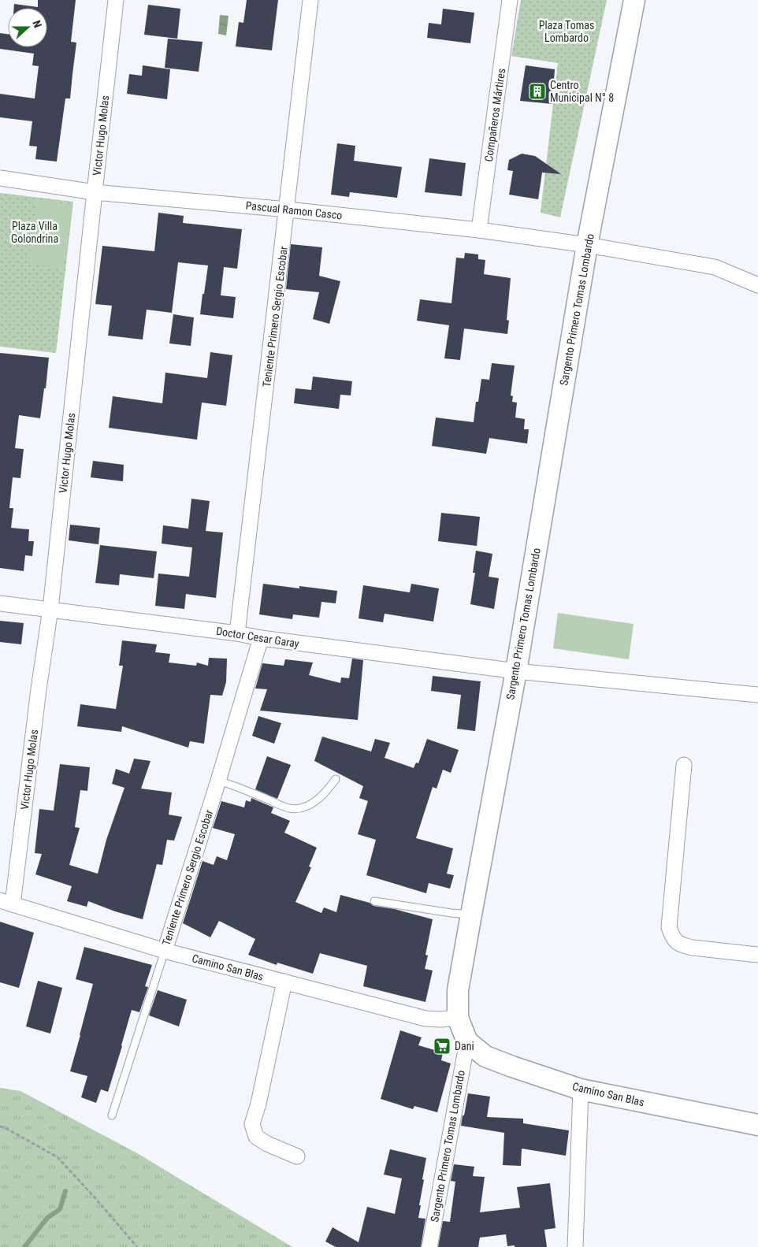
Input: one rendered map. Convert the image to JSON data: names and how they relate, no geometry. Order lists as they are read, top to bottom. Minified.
{"streets":{"street":["Compañeros Mártires","Victor Hugo Molas","Pascual Ramon Casco","Sargento Primero Tomas Lombardo","Teniente Primero Sergio Escobar","Doctor Cesar Garay","Camino San Blas"]},"crossings":[["Compañeros Mártires","Pascual Ramon Casco"],["Victor Hugo Molas","Pascual Ramon Casco"],["Victor Hugo Molas","Doctor Cesar Garay"],["Victor Hugo Molas","Camino San Blas"],["Pascual Ramon Casco","Sargento Primero Tomas Lombardo"],["Pascual Ramon Casco","Teniente Primero Sergio Escobar"],["Sargento Primero Tomas Lombardo","Doctor Cesar Garay"],["Sargento Primero Tomas Lombardo","Camino San Blas"],["Teniente Primero Sergio Escobar","Doctor Cesar Garay"],["Teniente Primero Sergio Escobar","Camino San Blas"]],"parks":["Plaza Tomas Lombardo","Plaza Villa Golondrina"],"places":{"building":["Centro Municipal N° 8"],"supermarket":["Dani"]},"north":"right"}
